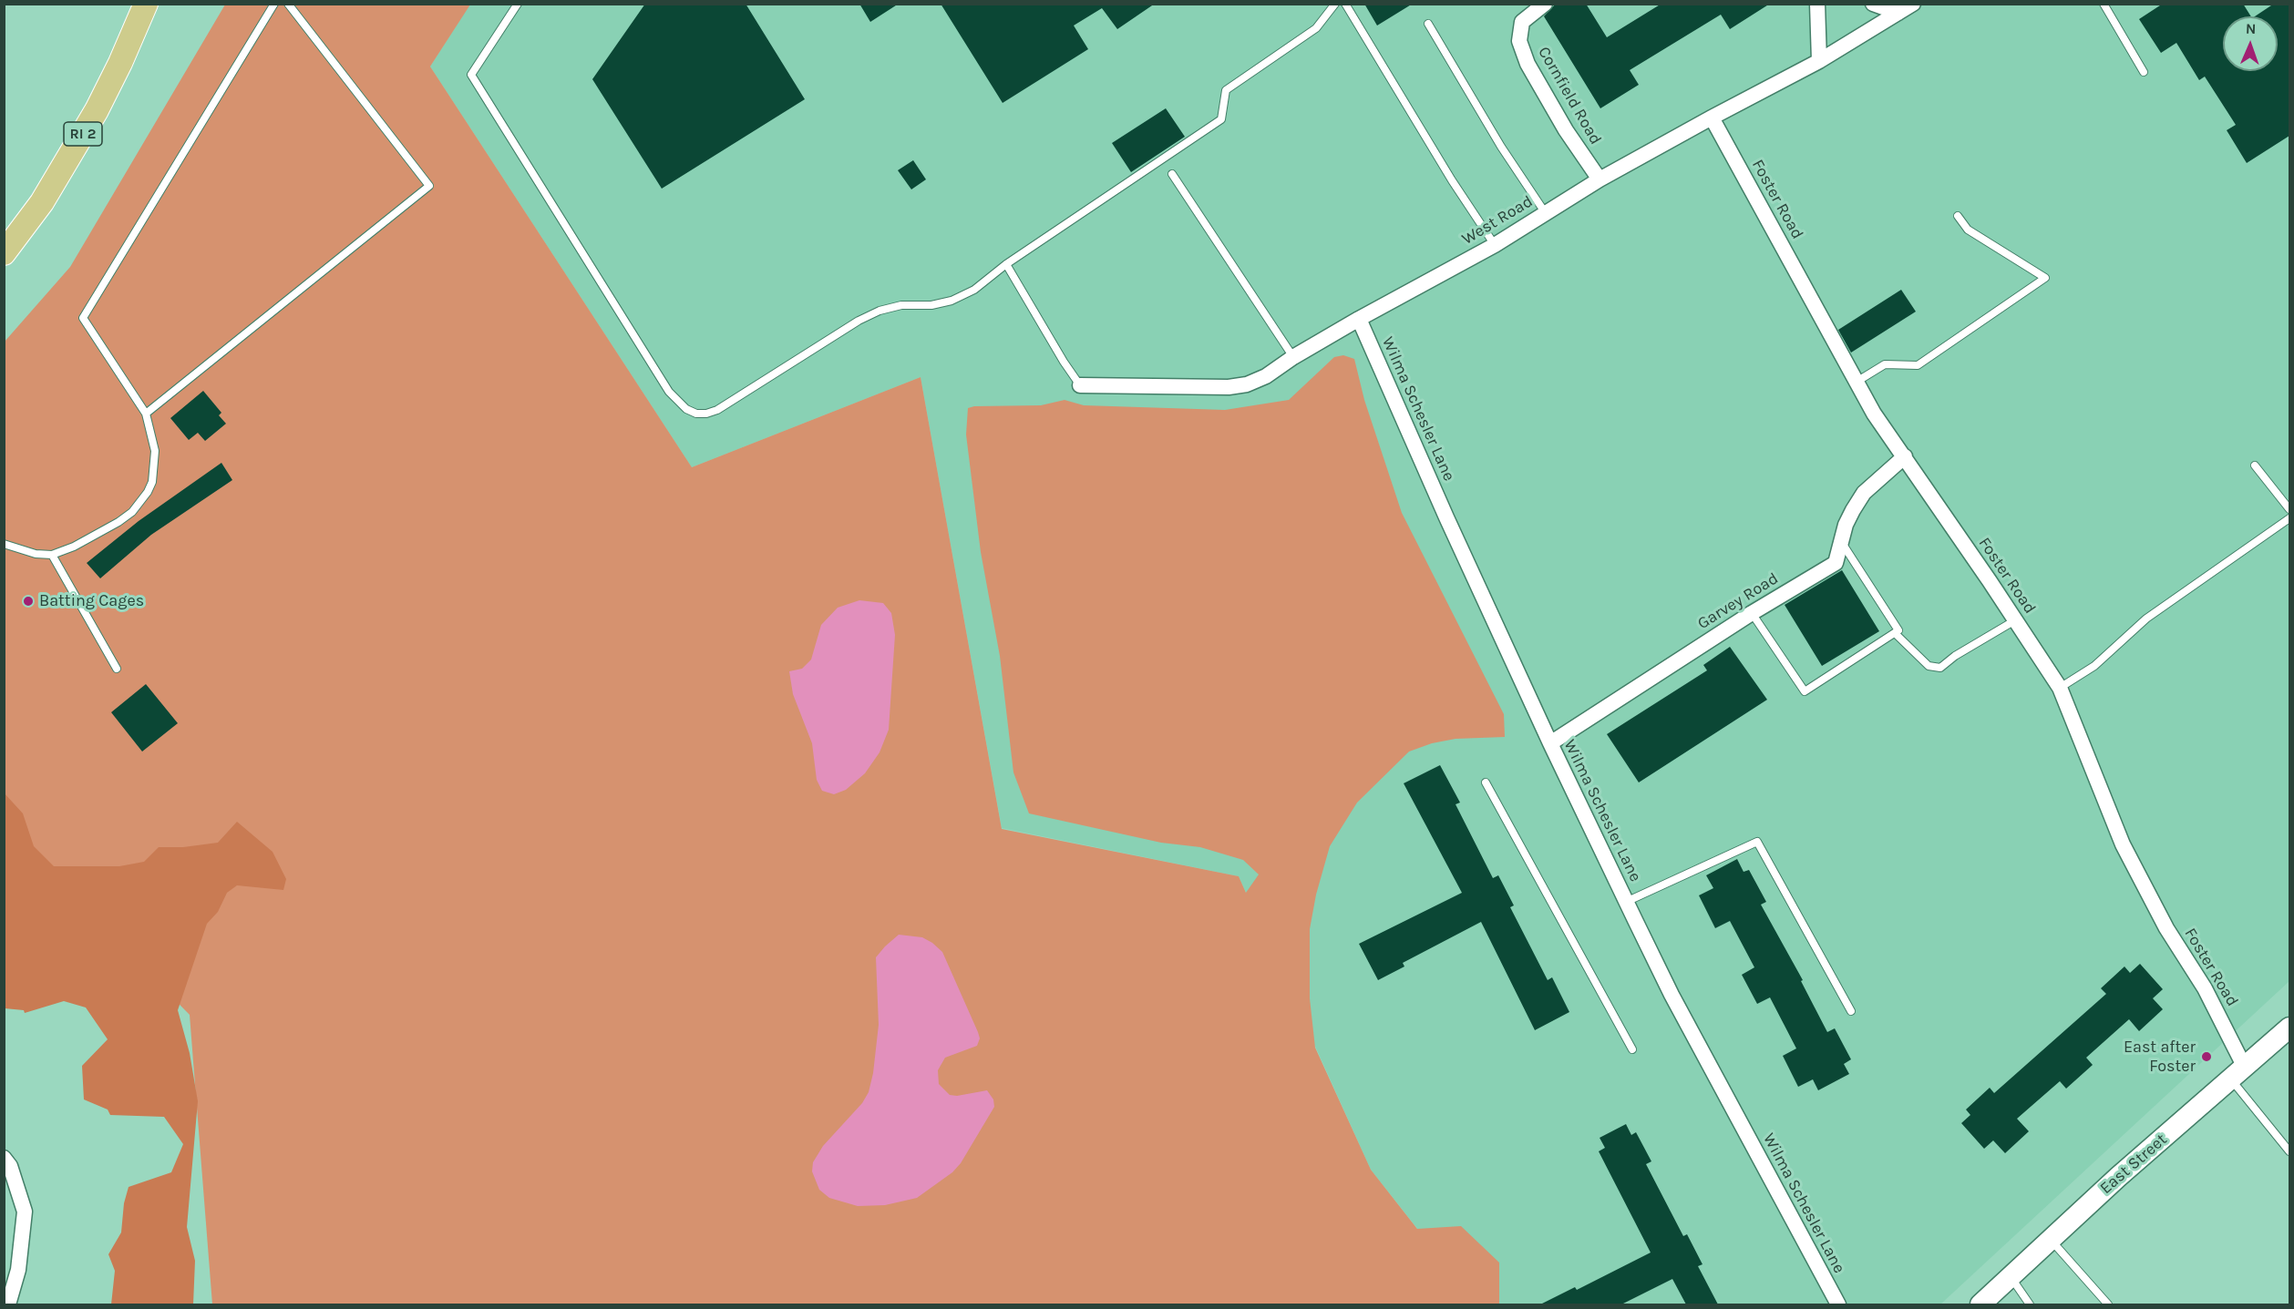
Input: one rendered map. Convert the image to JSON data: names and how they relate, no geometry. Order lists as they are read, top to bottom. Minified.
{"streets":{"main road":["RI 2","East Street"],"street":["Cornfield Road","Foster Road","West Road","Wilma Schesler Lane","Garvey Road"]},"crossings":[["Cornfield Road","West Road"],["Foster Road","West Road"],["Foster Road","Garvey Road"],["Foster Road","East Street"],["West Road","Wilma Schesler Lane"],["Wilma Schesler Lane","Garvey Road"]],"places":["Batting Cages","East after Foster"],"north":"top"}
